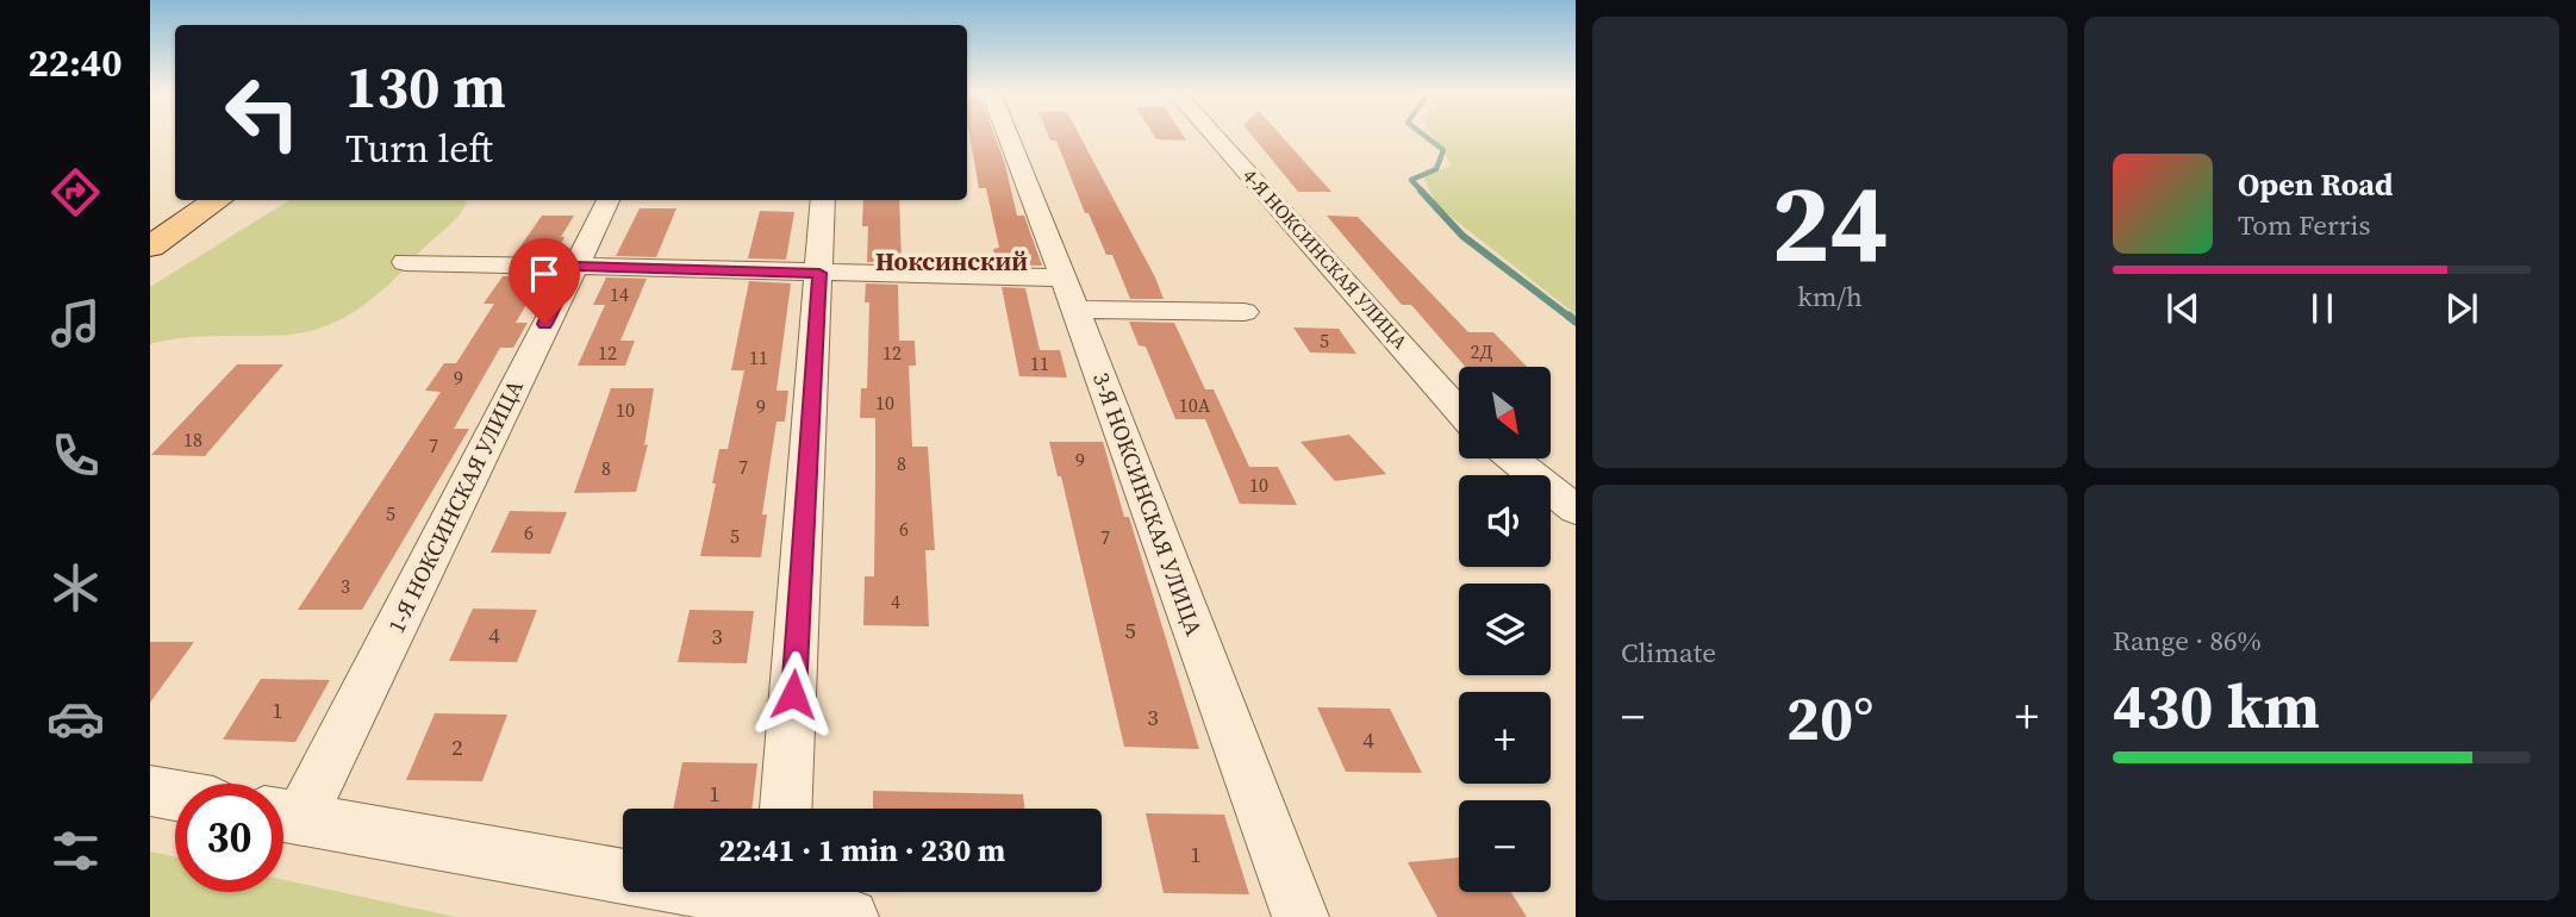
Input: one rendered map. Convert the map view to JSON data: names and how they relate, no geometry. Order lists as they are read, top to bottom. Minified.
{"streets":{"street":["4-Я НОКСИНСКАЯ УЛИЦА","3-Я НОКСИНСКАЯ УЛИЦА","1-Я НОКСИНСКАЯ УЛИЦА"]},"districts":["Ноксинский"],"house_numbers":["14","5","2Д","12","12","11","11","9","10","10А","9","10","18","7","9","8","7","8","10","5","6","6","5","7","3","4","5","4","3","1","3","4","2","1","1"],"north":"bottom right","page":{"tabs":"22:40","tile":[["24","km/h"],"Climate",["Range · 86%","430 km"]],"turn":["130 m","Turn left"],"song":["Open Road","Tom Ferris"],"map_buttons":["+","−"],"heat":["−","20°","+"],"limit":"30","trip":"22:41 · 1 min · 230 m"}}
